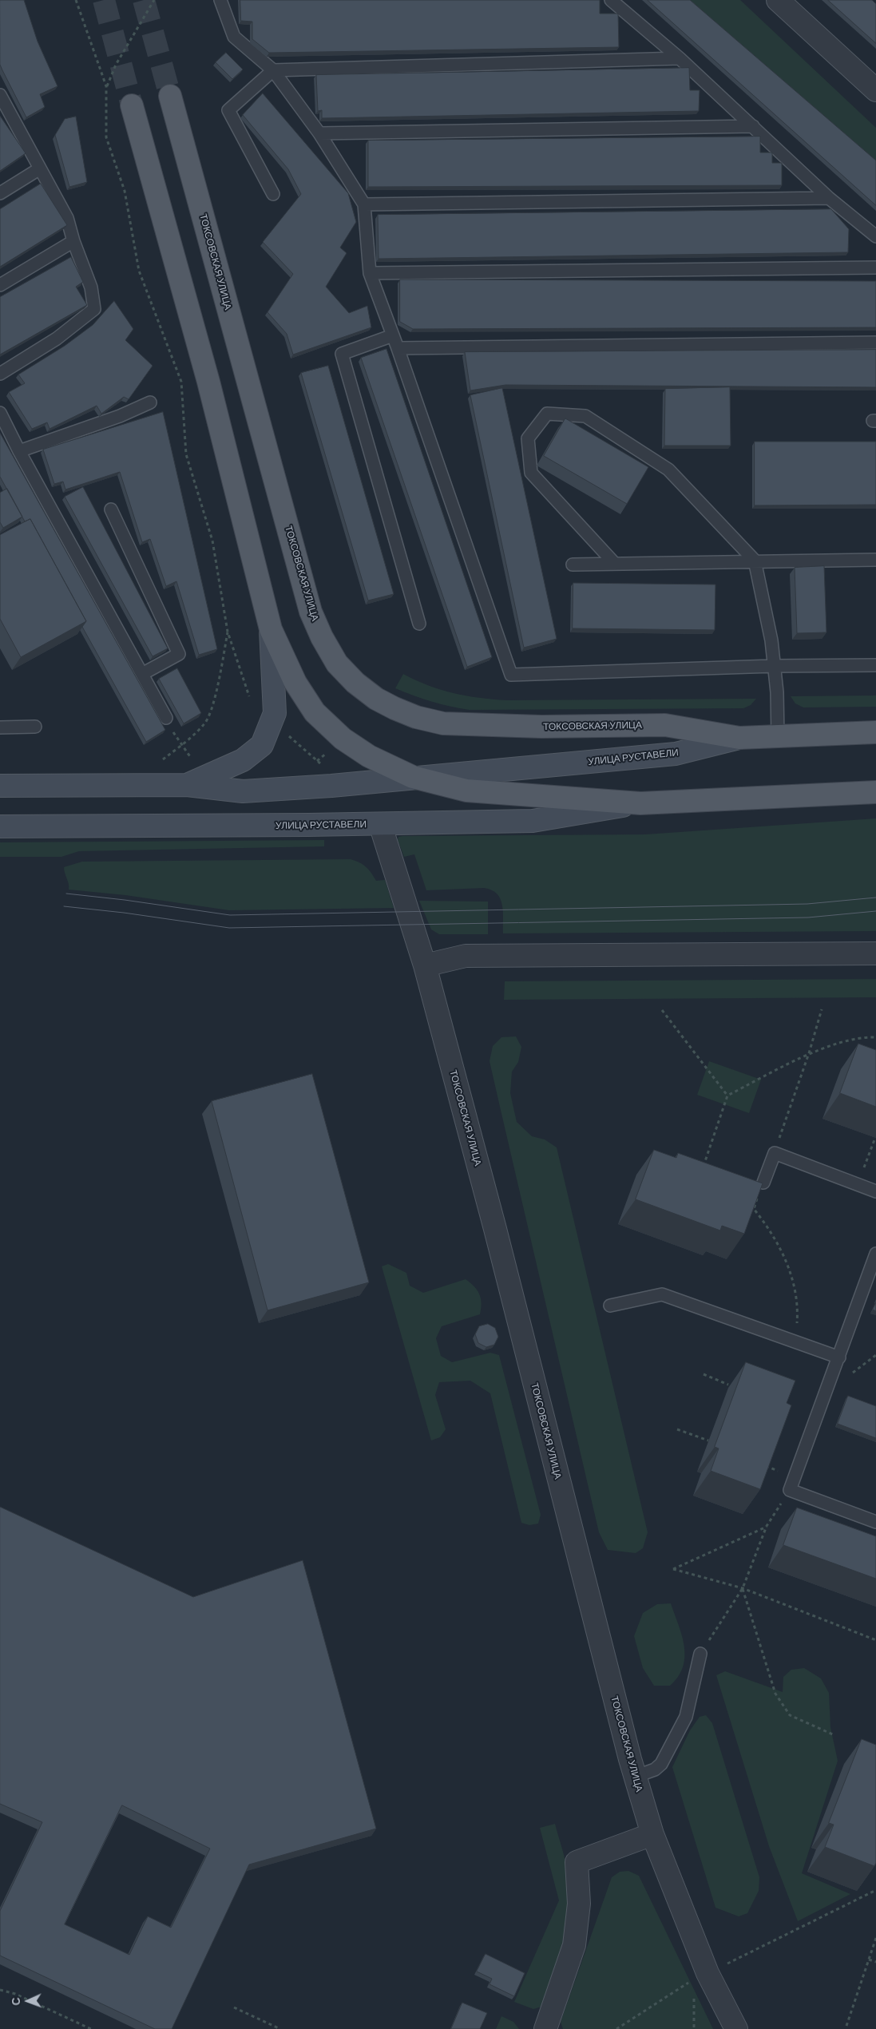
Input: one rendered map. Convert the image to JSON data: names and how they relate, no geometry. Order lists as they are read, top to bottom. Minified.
{"streets":{"main road":["ТОКСОВСКАЯ УЛИЦА","УЛИЦА РУСТАВЕЛИ"]},"crossings":[["ТОКСОВСКАЯ УЛИЦА","УЛИЦА РУСТАВЕЛИ"]],"north":"left"}
